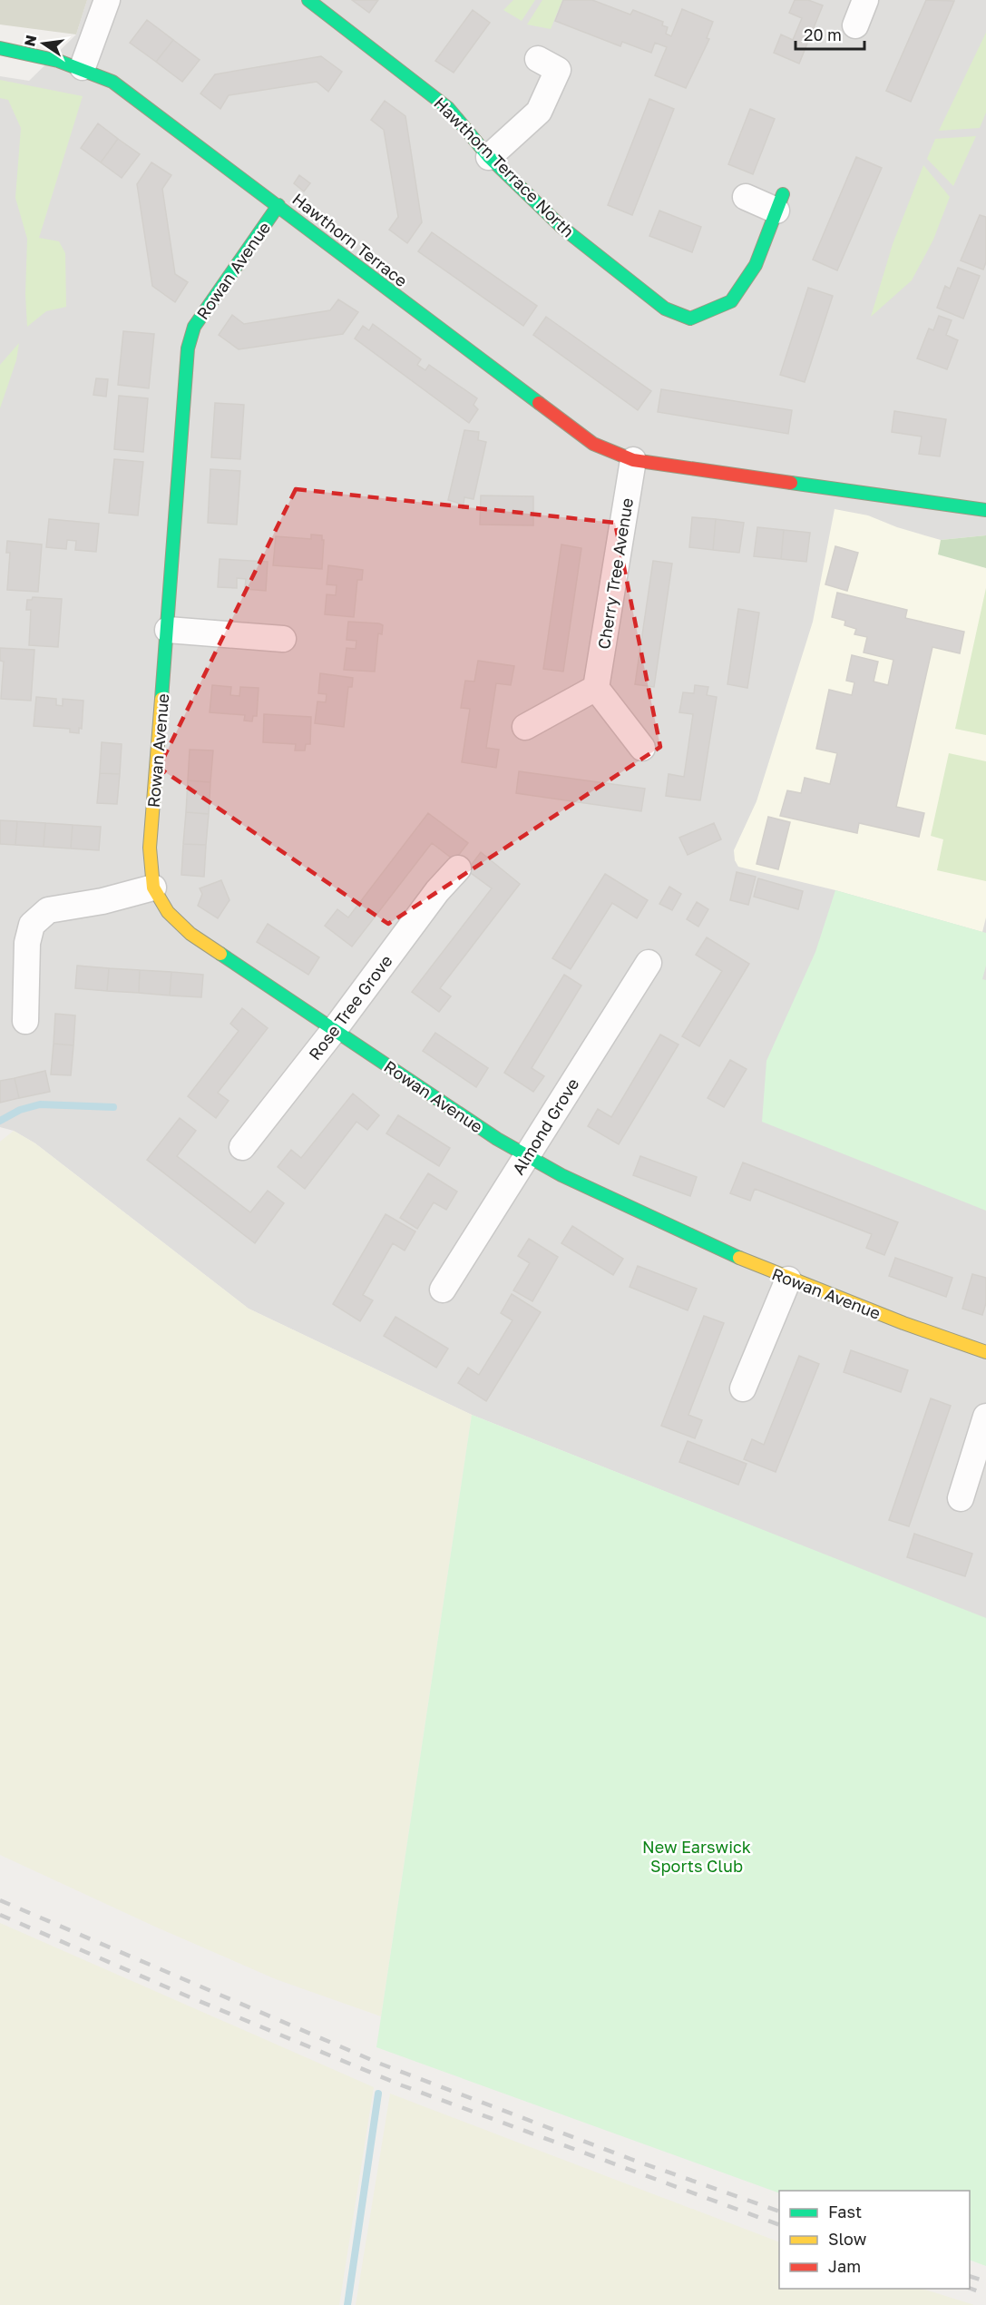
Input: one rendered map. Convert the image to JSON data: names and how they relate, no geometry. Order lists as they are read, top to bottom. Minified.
{"streets":{"street":["Hawthorn Terrace North","Hawthorn Terrace","Rowan Avenue","Cherry Tree Avenue","Rose Tree Grove","Almond Grove"]},"crossings":[["Hawthorn Terrace","Rowan Avenue"],["Hawthorn Terrace","Cherry Tree Avenue"],["Rowan Avenue","Rose Tree Grove"],["Rowan Avenue","Almond Grove"]],"parks":["New Earswick Sports Club"],"legend":["Fast","Slow","Jam"],"scale_bar":"20 m","north":"left"}
